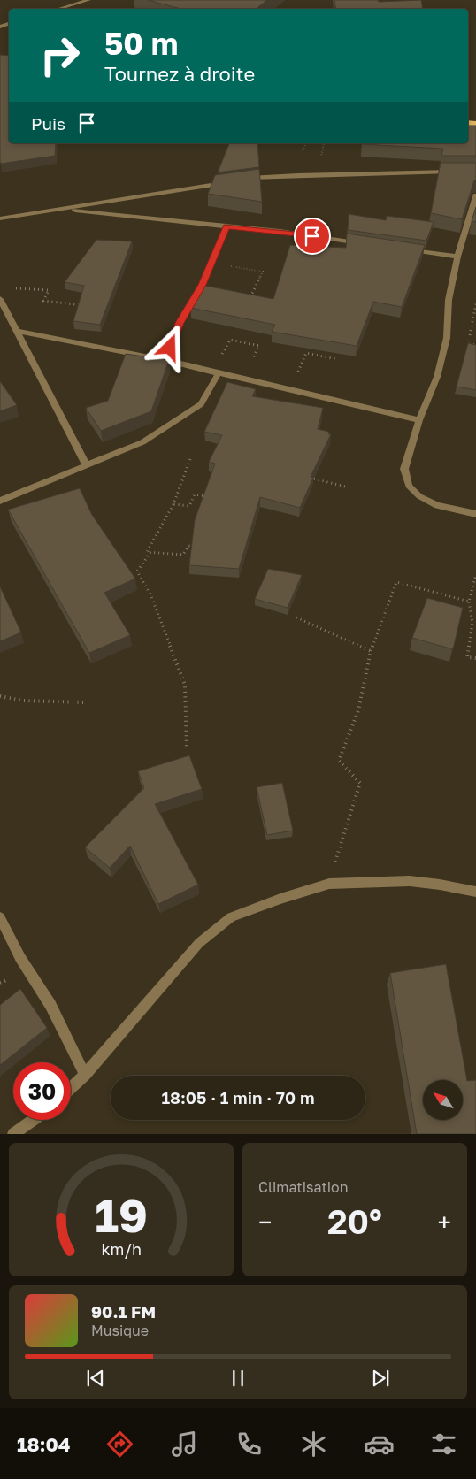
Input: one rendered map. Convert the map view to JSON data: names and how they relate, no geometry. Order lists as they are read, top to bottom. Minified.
{"north":"top left","page":{"turn":["50 m","Tournez à droite"],"then":"Puis","limit":"30","trip":"18:05 · 1 min · 70 m","tile":"Climatisation","heat":["−","20°","+"],"song":["90.1 FM","Musique"],"tabs":"18:04","gauge":["19","km/h"]}}
